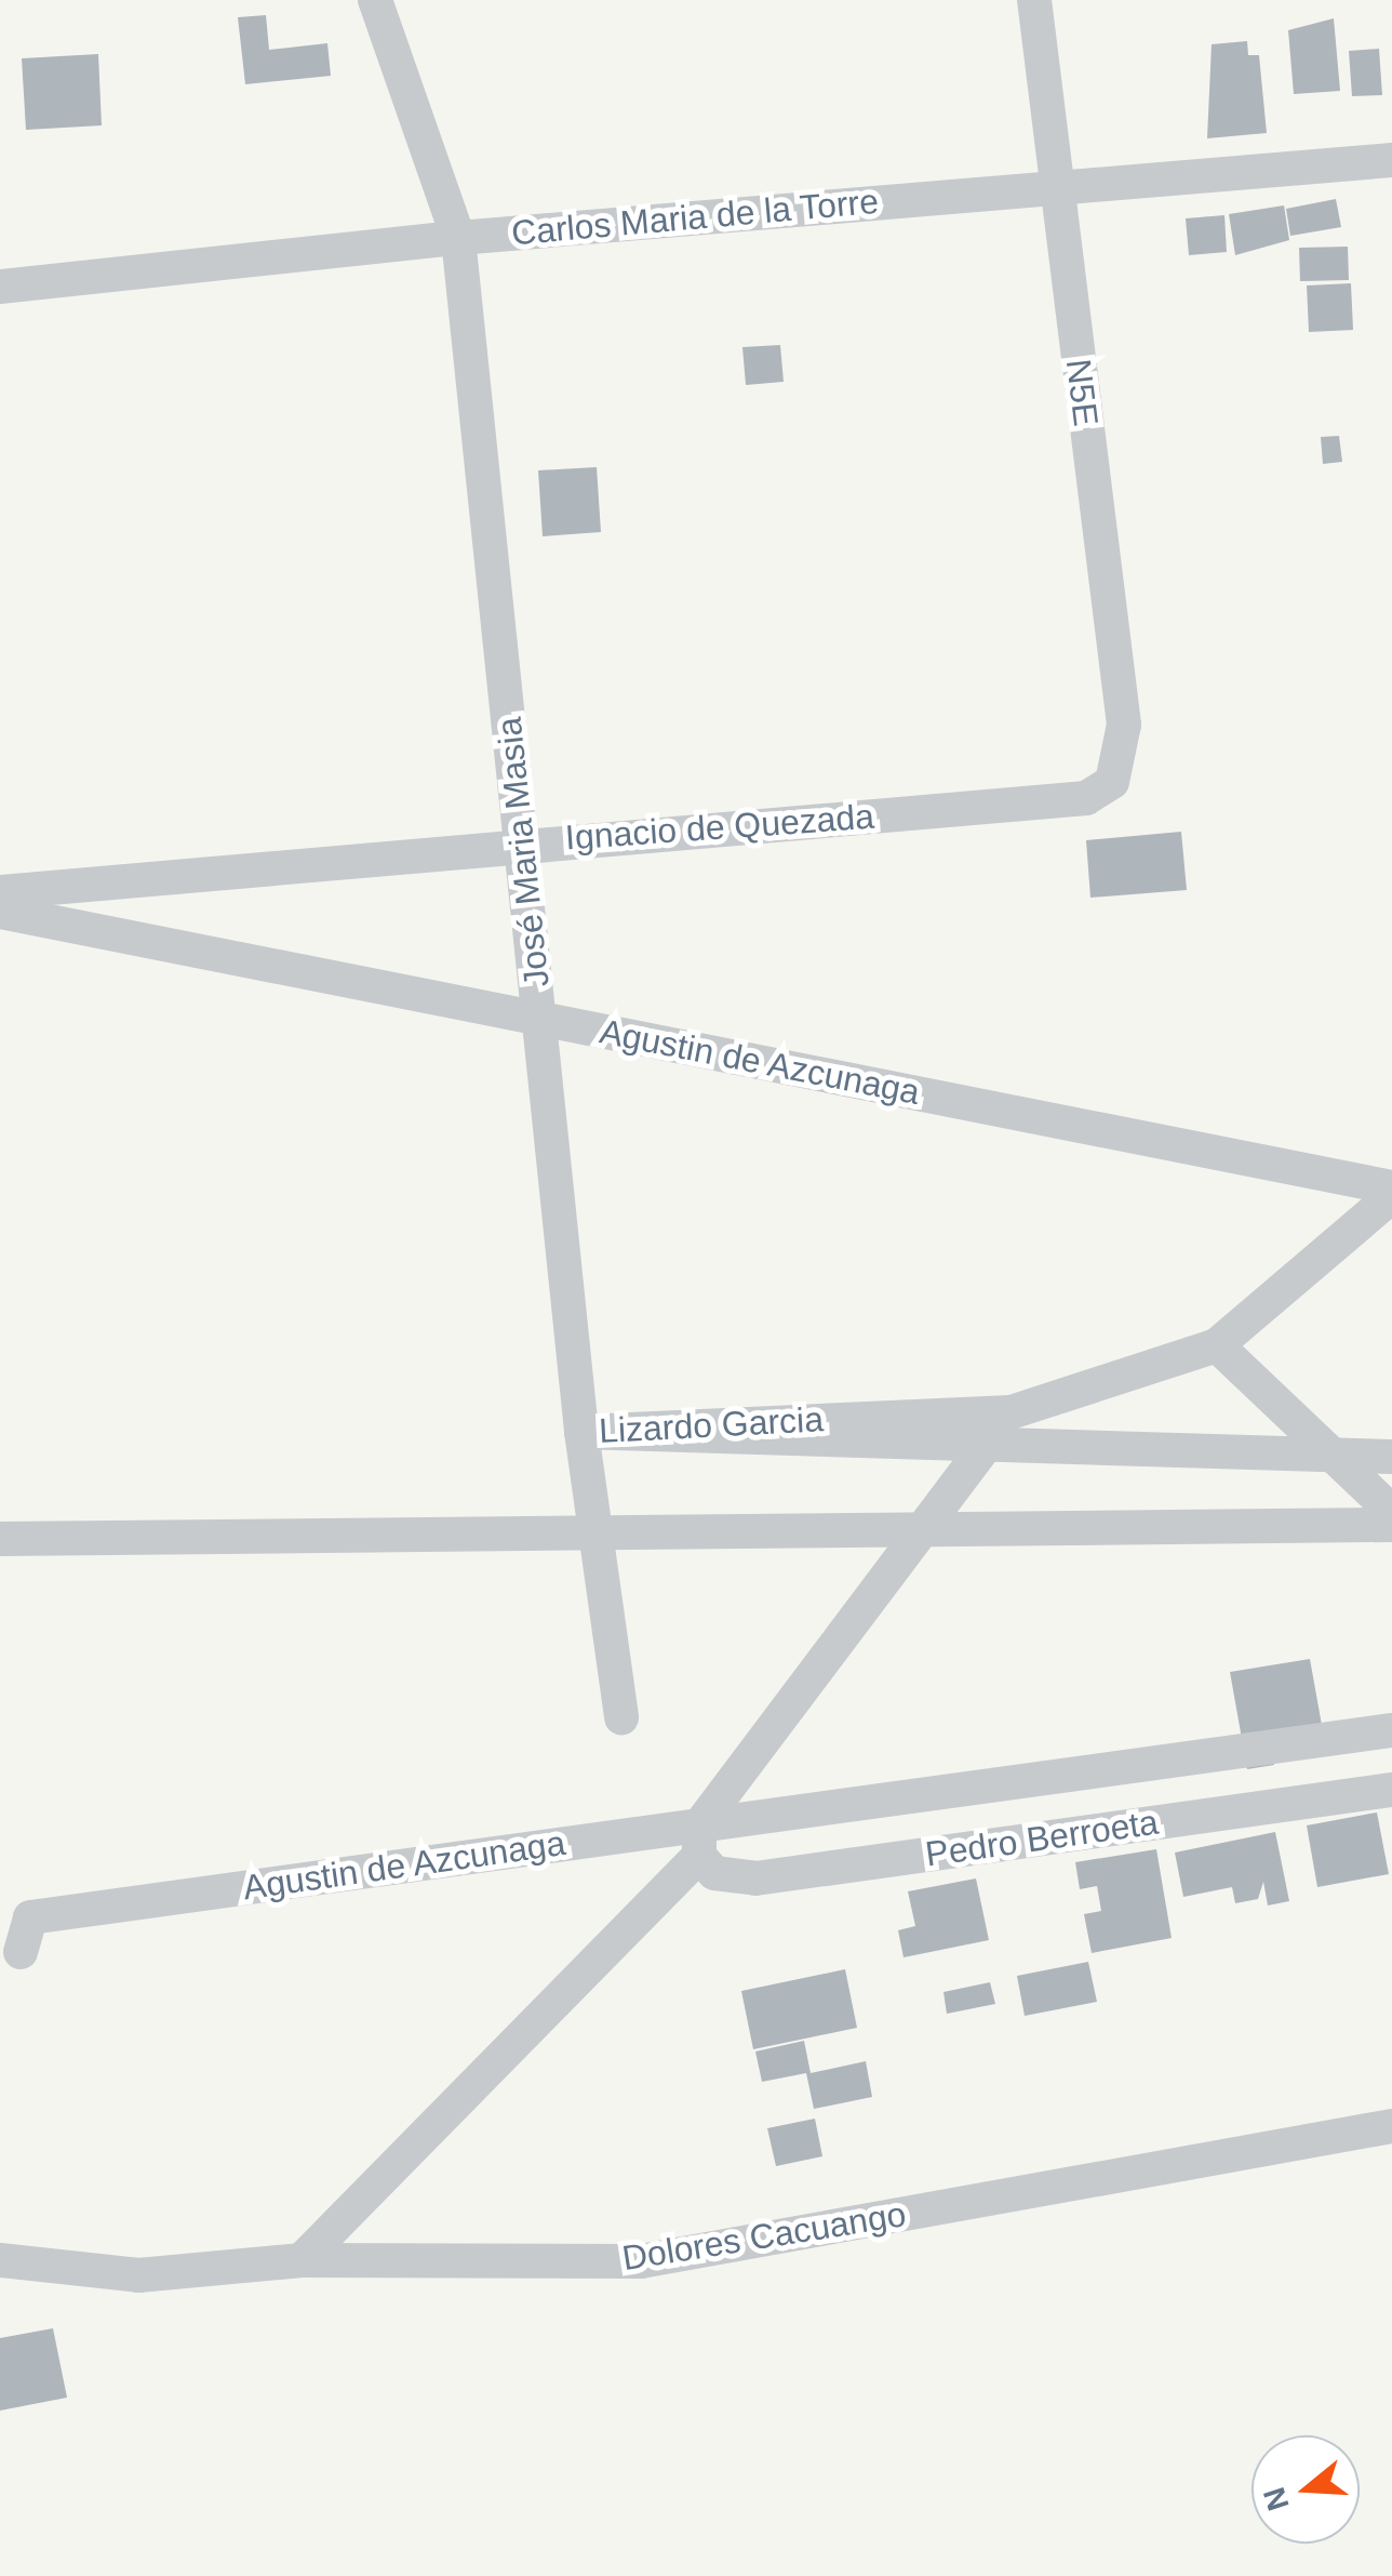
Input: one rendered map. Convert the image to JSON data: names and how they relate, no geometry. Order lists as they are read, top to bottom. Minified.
{"streets":{"street":["Carlos Maria de la Torre","N5E","Ignacio de Quezada","José Maria Masia","Agustin de Azcunaga","Lizardo Garcia","Pedro Berroeta","Dolores Cacuango"]},"crossings":[["Carlos Maria de la Torre","N5E"],["Carlos Maria de la Torre","José Maria Masia"],["N5E","Ignacio de Quezada"],["Ignacio de Quezada","José Maria Masia"],["José Maria Masia","Agustin de Azcunaga"],["José Maria Masia","Lizardo Garcia"],["Agustin de Azcunaga","Lizardo Garcia"],["Agustin de Azcunaga","Pedro Berroeta"]],"north":"left"}
